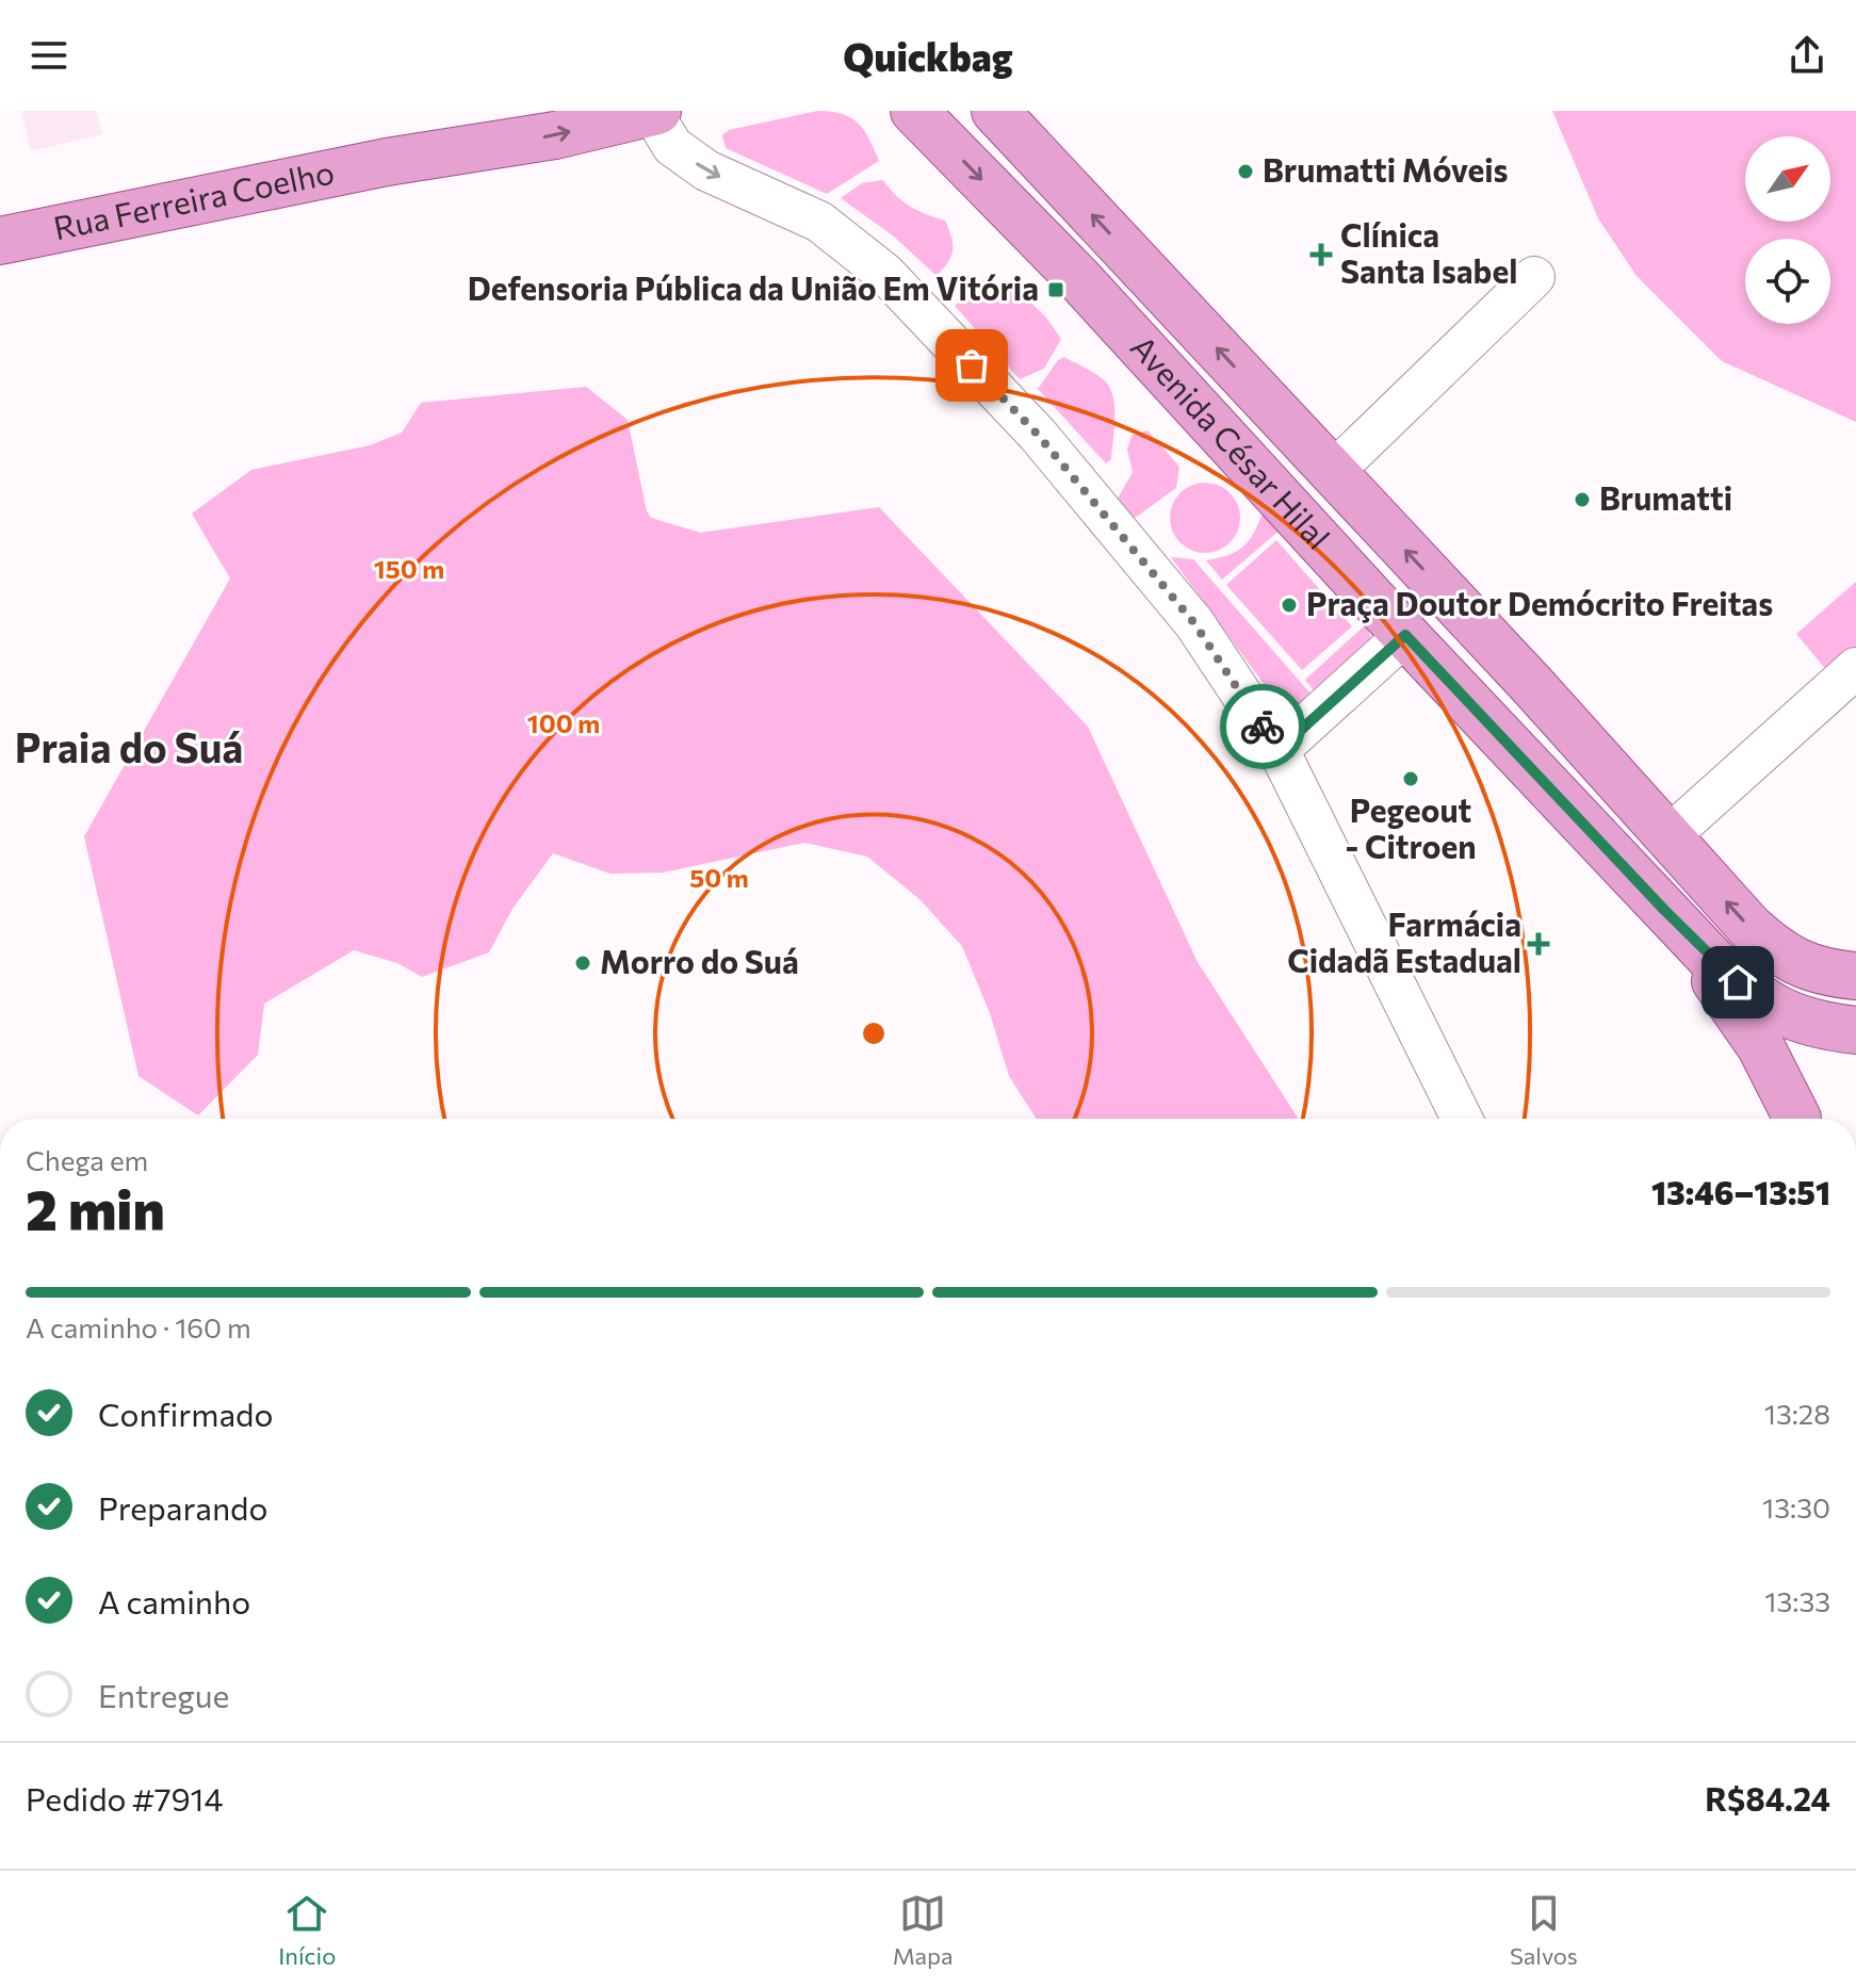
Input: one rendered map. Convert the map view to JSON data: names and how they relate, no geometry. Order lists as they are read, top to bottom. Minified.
{"streets":{"main road":["Rua Ferreira Coelho","Avenida César Hilal"]},"districts":["Praia do Suá"],"places":{"other":["Brumatti Móveis","Brumatti","Praça Doutor Demócrito Freitas","Pegeout - Citroen","Morro do Suá"],"health":["Clínica Santa Isabel","Farmácia Cidadã Estadual"],"transit":["Defensoria Pública da União Em Vitória"]},"north":"top right","page":{"header":"Quickbag","heading":["2 min","Chega em","13:46–13:51"],"panel":["Pedido #7914","R$84.24"],"bar":"A caminho · 160 m","list":[["Confirmado","13:28"],["Preparando","13:30"],["A caminho","13:33"],"Entregue"],"tabs":["Início","Mapa","Salvos"]},"rings":["150 m","100 m","50 m"]}
